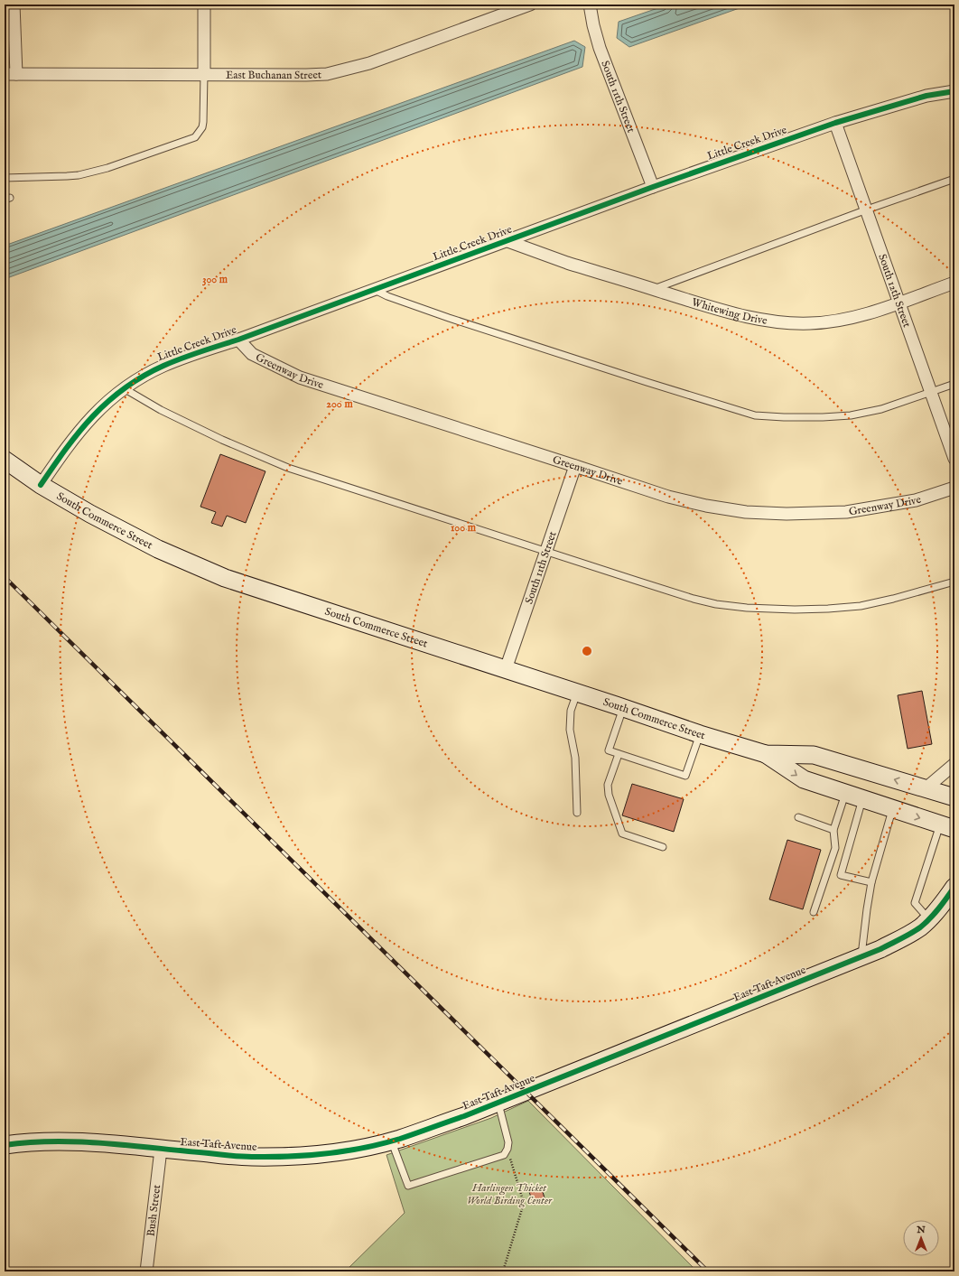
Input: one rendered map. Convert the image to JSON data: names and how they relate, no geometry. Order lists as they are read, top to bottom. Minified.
{"streets":{"main road":["South Commerce Street","East Taft Avenue"],"street":["East Buchanan Street","South 11th Street","Little Creek Drive","South 12th Street","Whitewing Drive","Greenway Drive","Bush Street"]},"crossings":[["South 11th Street","Little Creek Drive"],["South 11th Street","Greenway Drive"],["South 11th Street","South Commerce Street"],["Little Creek Drive","South 12th Street"],["Little Creek Drive","Whitewing Drive"],["Little Creek Drive","Greenway Drive"],["Little Creek Drive","South Commerce Street"],["South 12th Street","Whitewing Drive"],["East Taft Avenue","Bush Street"]],"parks":["Harlingen Thicket World Birding Center"],"north":"top","rings":["300 m","200 m","100 m"]}
